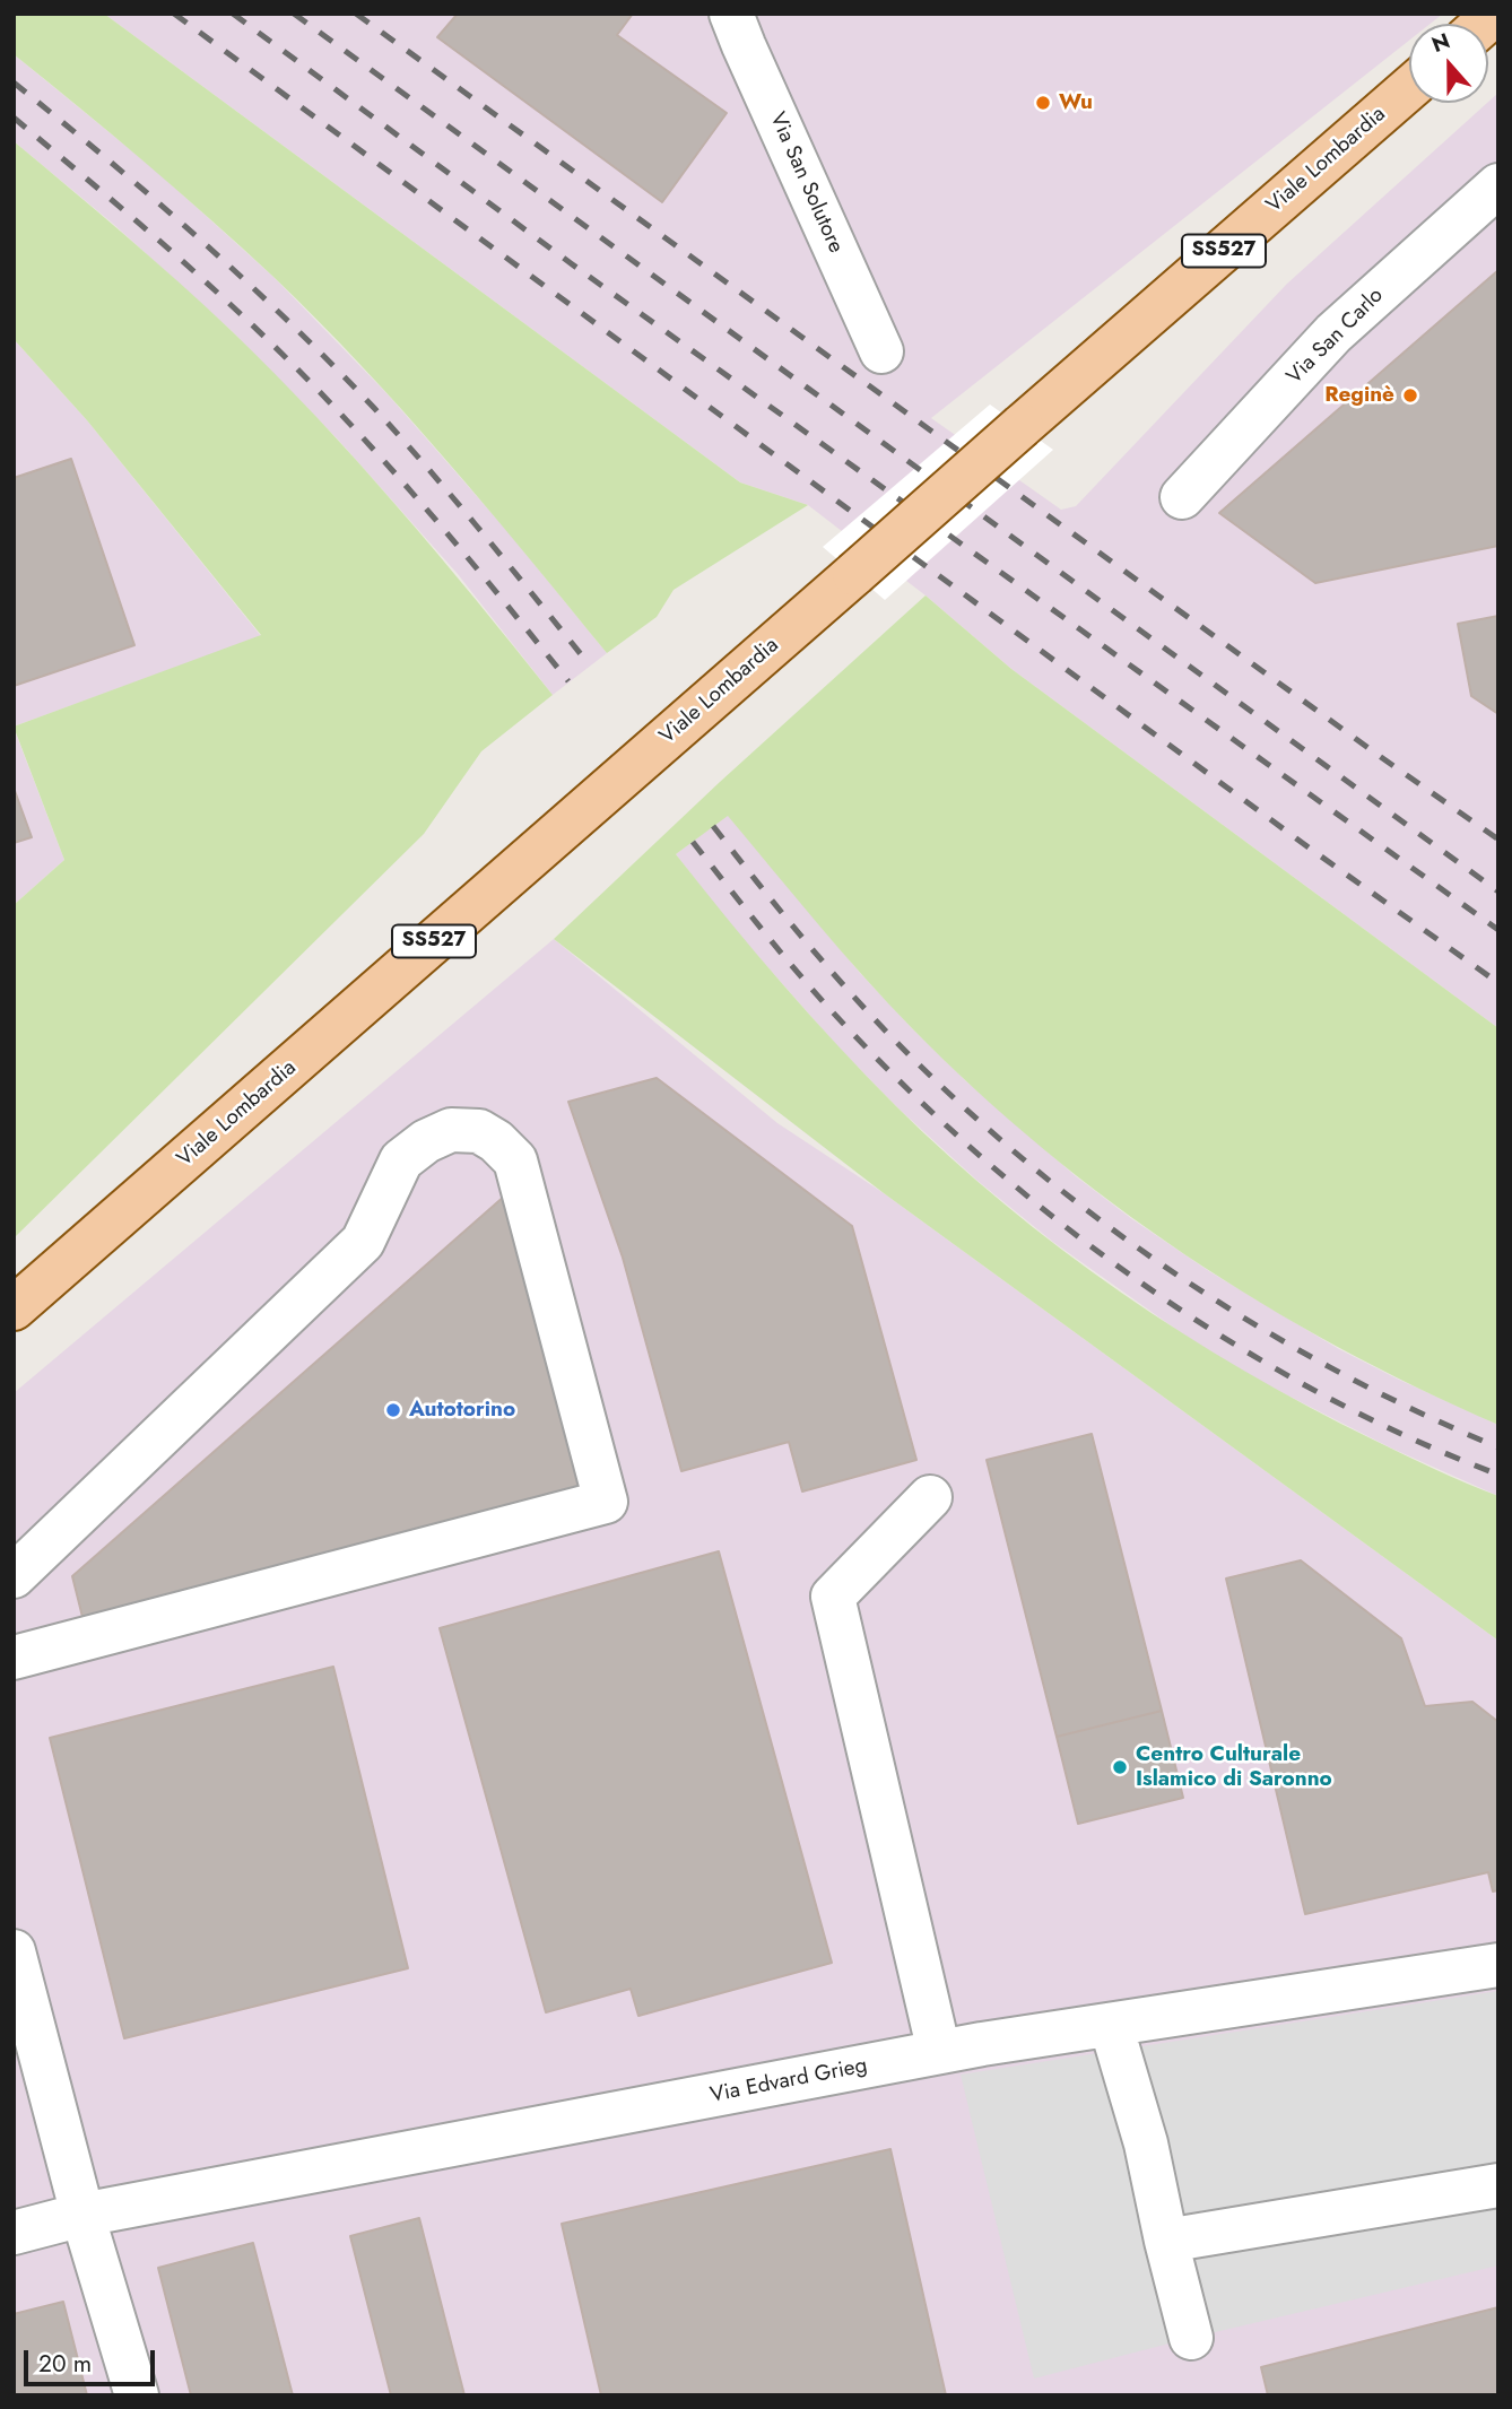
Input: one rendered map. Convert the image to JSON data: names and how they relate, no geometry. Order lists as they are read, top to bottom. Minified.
{"streets":{"main road":["Viale Lombardia","SS527"],"street":["Via San Solutore","Via San Carlo","Via Edvard Grieg"]},"places":["Wu","Reginè","Autotorino","Centro Culturale Islamico di Saronno"],"scale_bar":"20 m","north":"top"}
